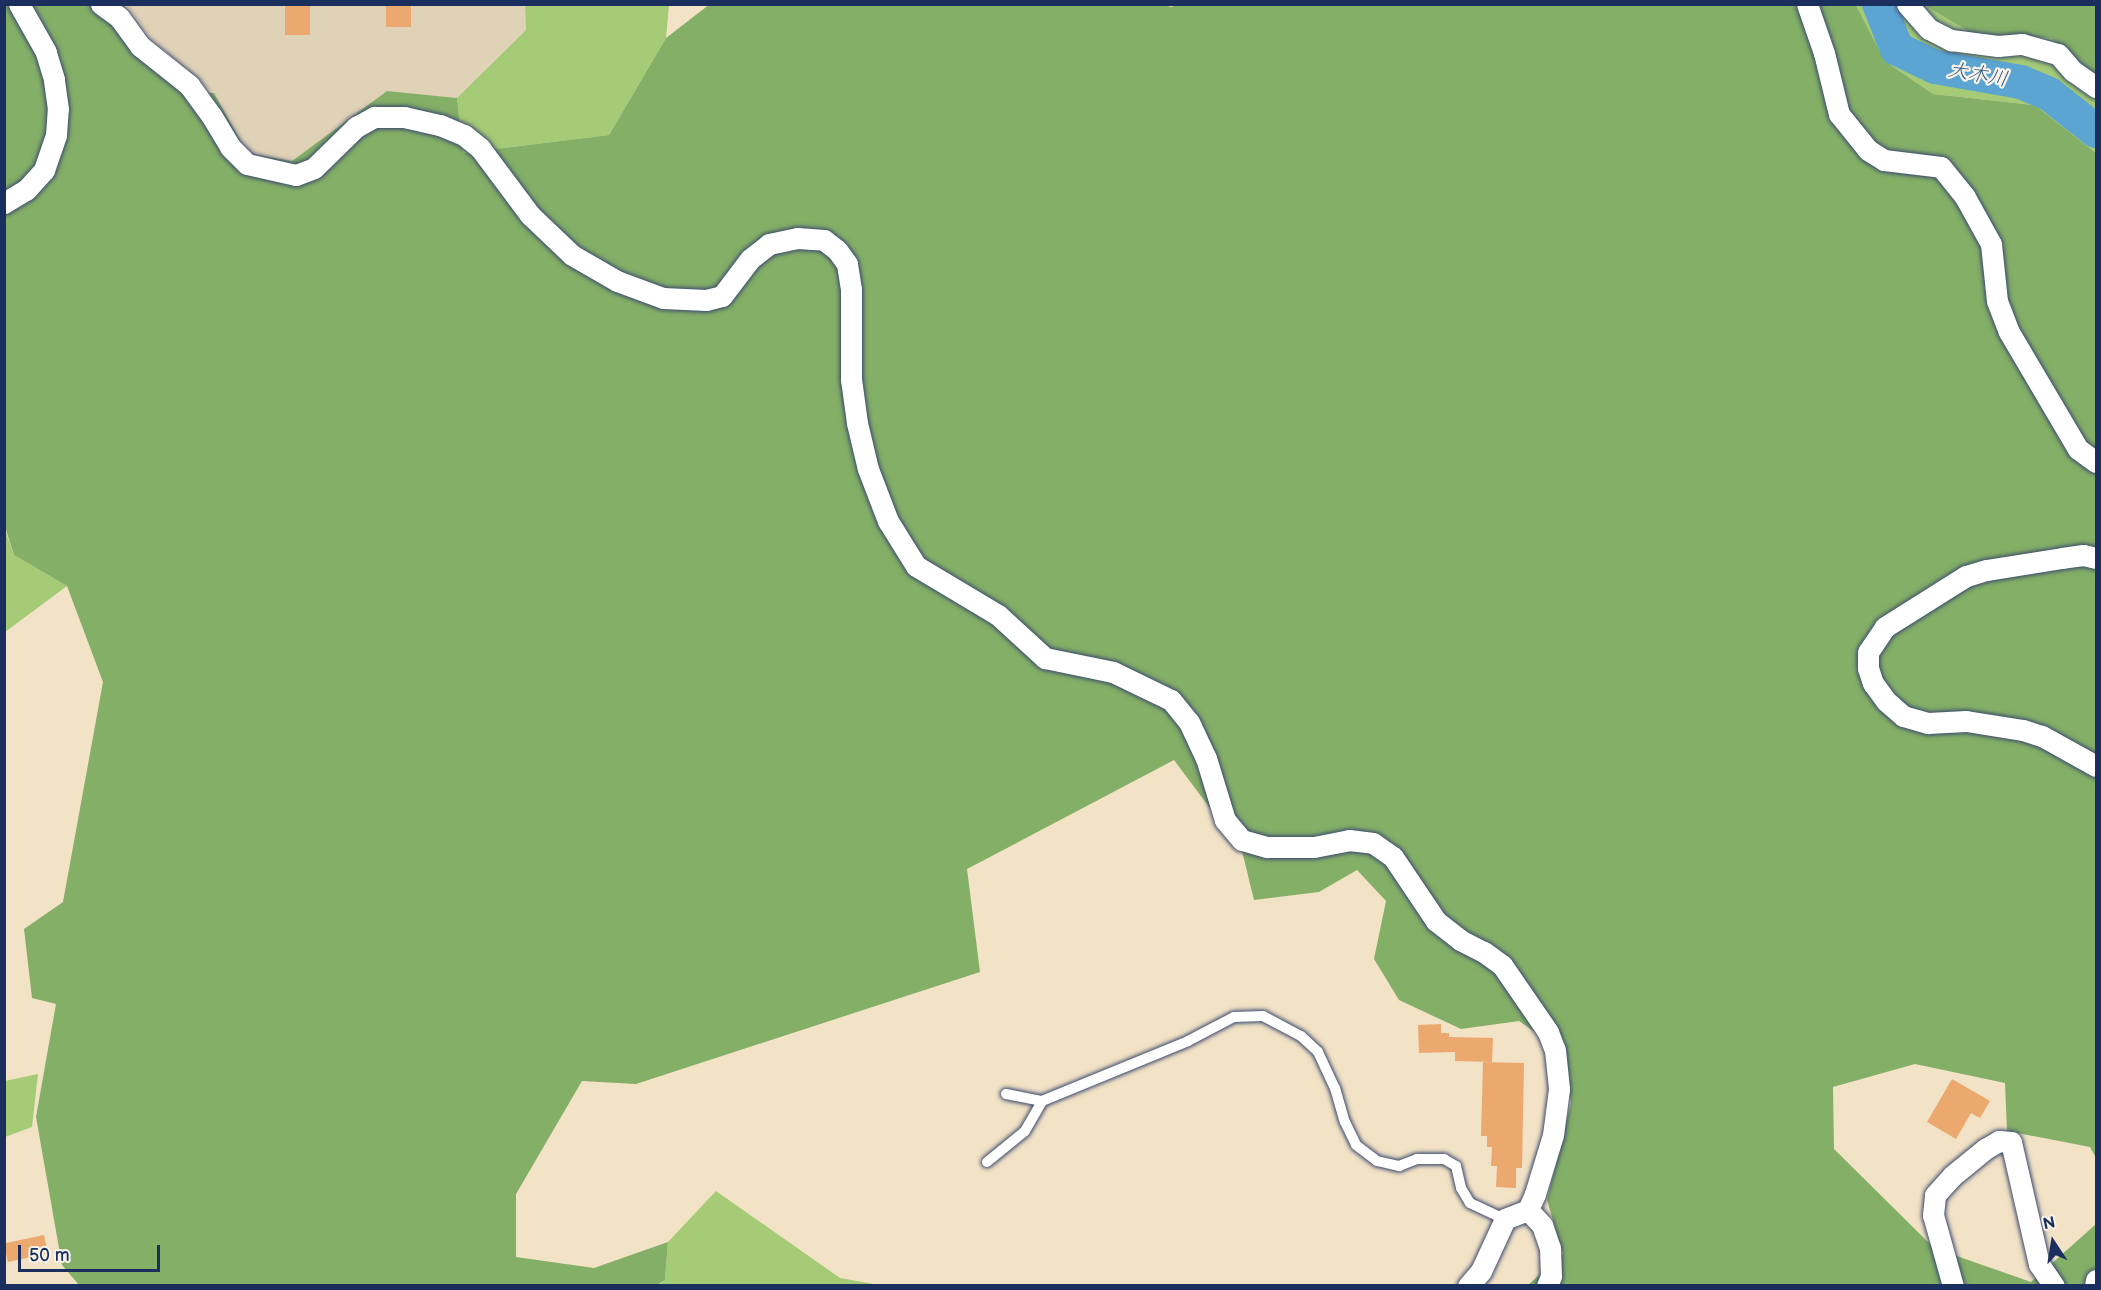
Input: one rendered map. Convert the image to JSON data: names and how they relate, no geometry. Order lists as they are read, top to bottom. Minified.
{"water":["大木川"],"scale_bar":"50 m","north":"top"}
